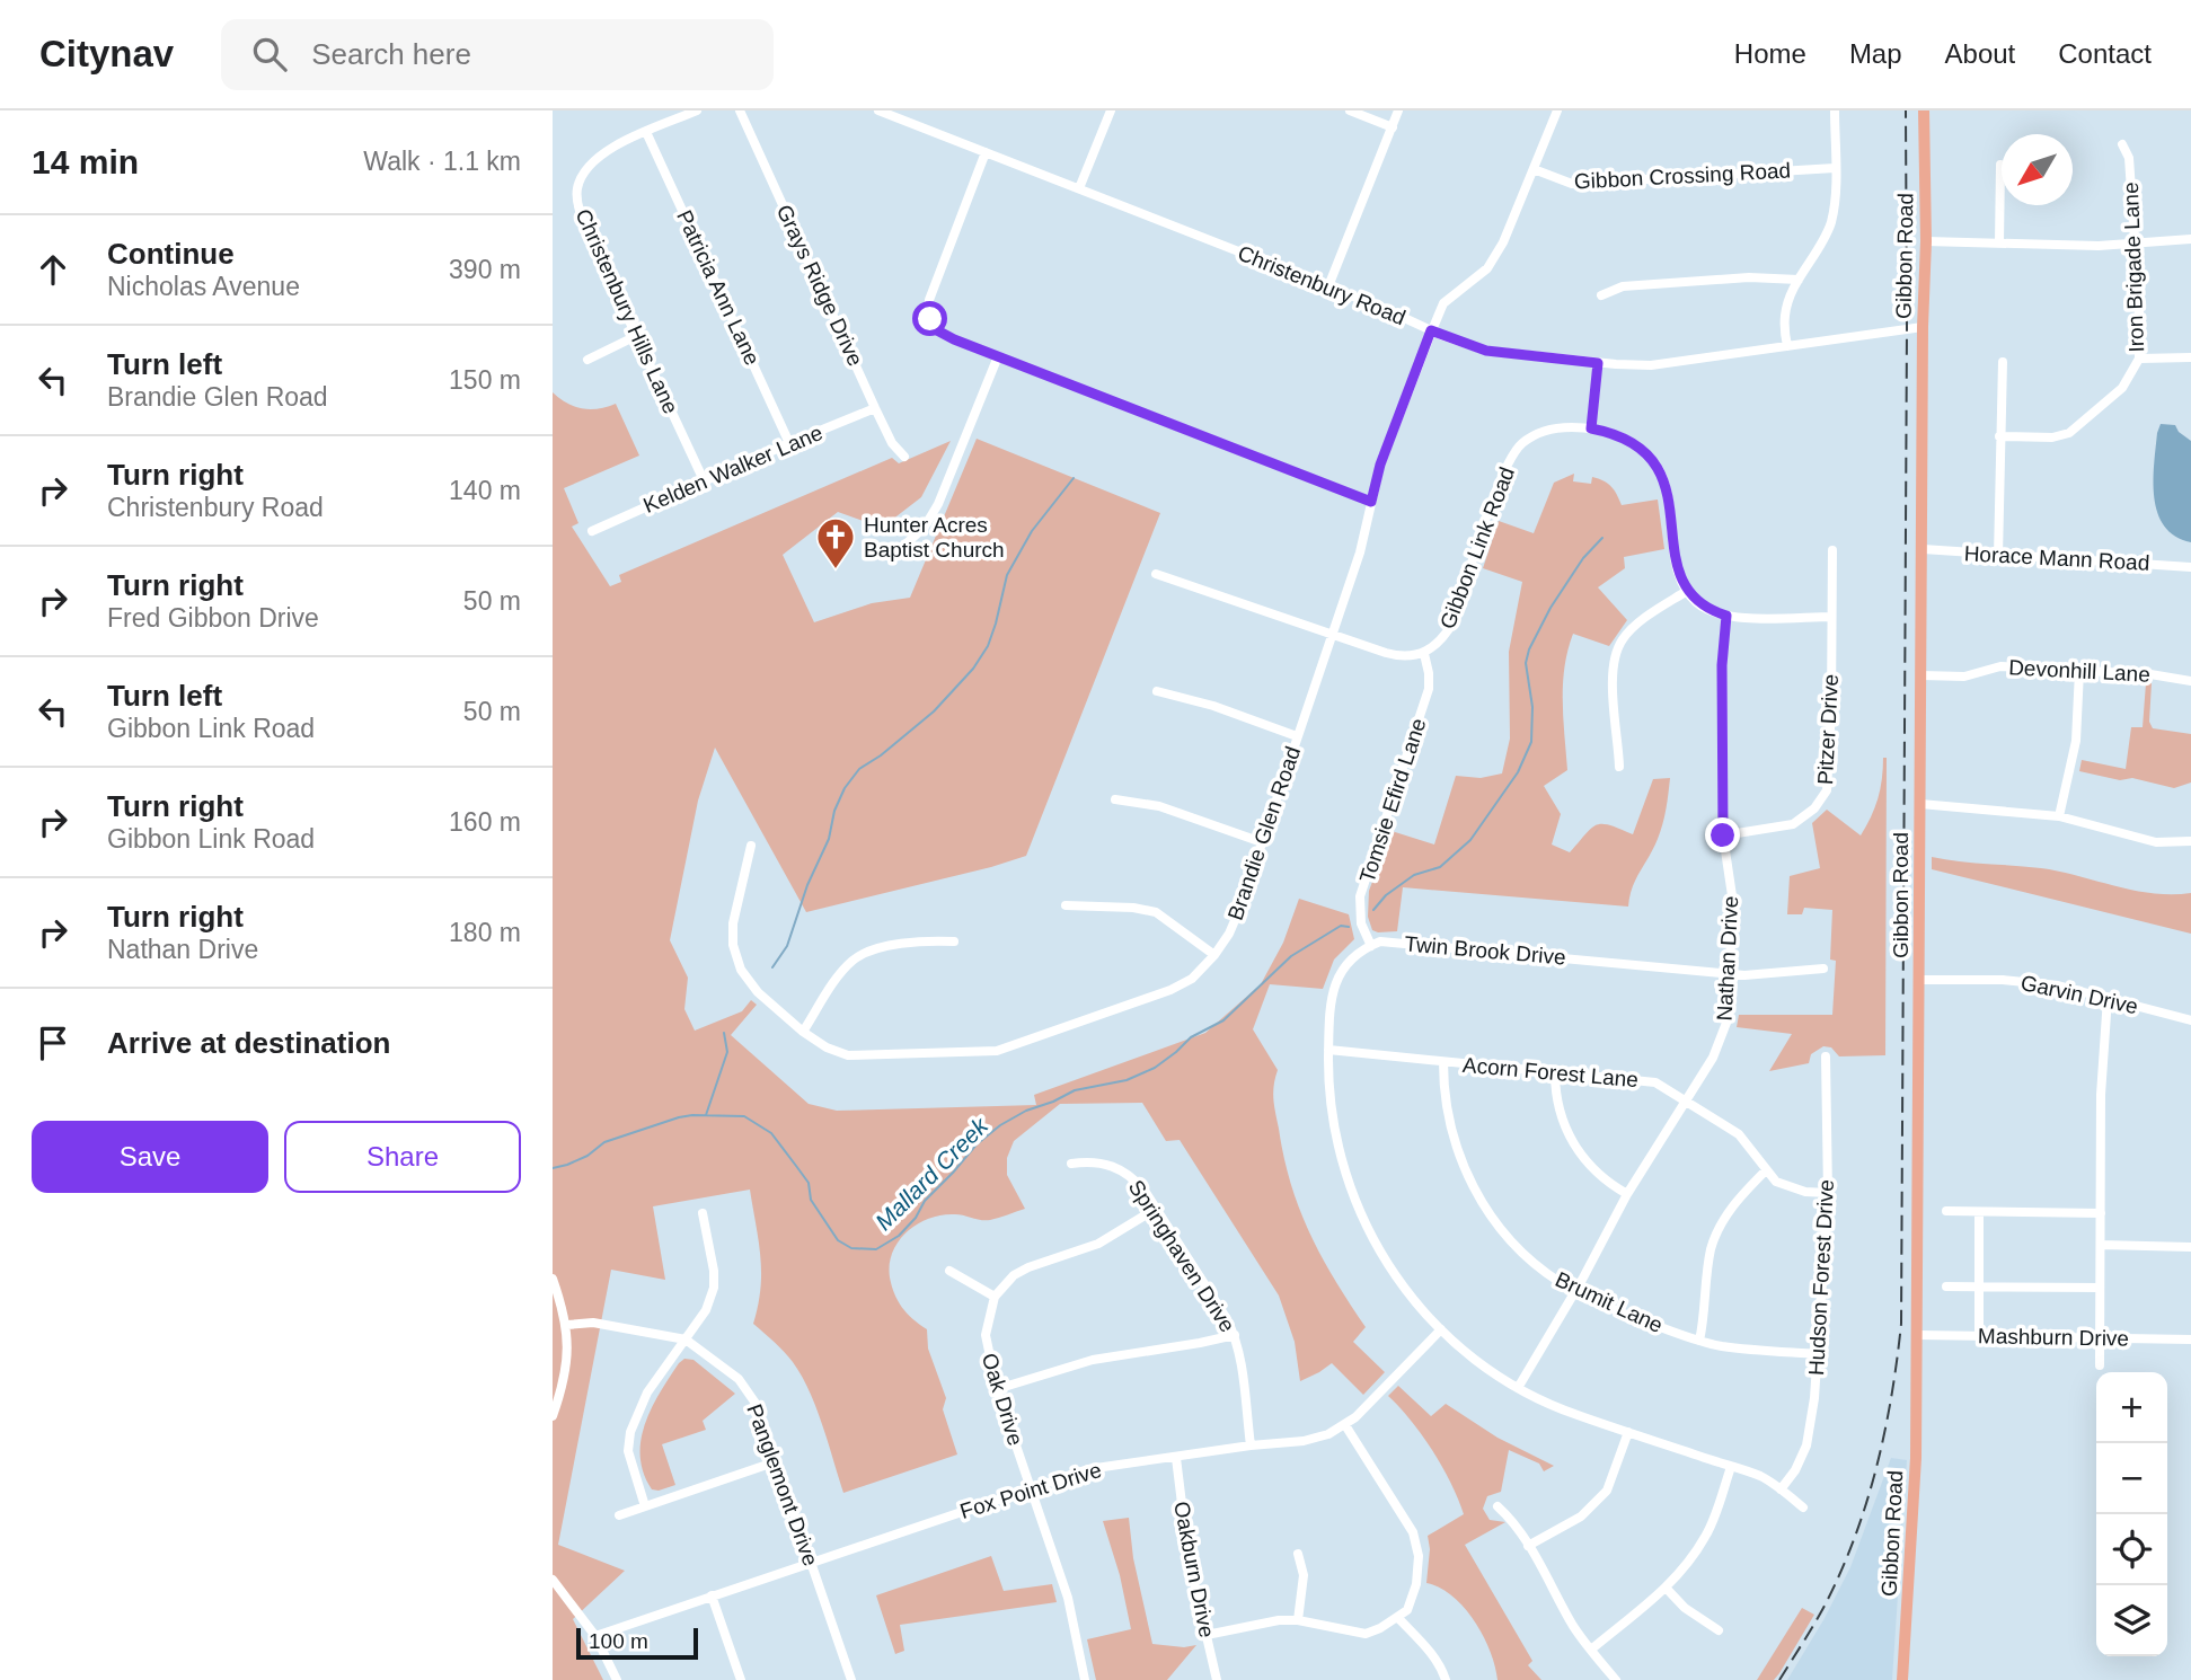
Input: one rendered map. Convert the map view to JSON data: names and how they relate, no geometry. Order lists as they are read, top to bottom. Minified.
{"streets":{"main road":["Gibbon Road"],"street":["Gibbon Crossing Road","Iron Brigade Lane","Grays Ridge Drive","Christenbury Road","Patricia Ann Lane","Christenbury Hills Lane","Kelden Walker Lane","Gibbon Link Road","Horace Mann Road","Devonhill Lane","Pitzer Drive","Tomsie Efird Lane","Brandie Glen Road","Twin Brook Drive","Nathan Drive","Garvin Drive","Acorn Forest Lane","Springhaven Drive","Hudson Forest Drive","Brumit Lane","Mashburn Drive","Oak Drive","Panglemont Drive","Fox Point Drive","Oakburn Drive"]},"crossings":[["Gibbon Crossing Road","Brandie Glen Road"],["Gibbon Road","Christenbury Road"],["Gibbon Road","Horace Mann Road"],["Gibbon Road","Devonhill Lane"],["Gibbon Road","Garvin Drive"],["Gibbon Road","Mashburn Drive"],["Grays Ridge Drive","Kelden Walker Lane"],["Christenbury Road","Brandie Glen Road"],["Patricia Ann Lane","Christenbury Hills Lane"],["Patricia Ann Lane","Kelden Walker Lane"],["Christenbury Hills Lane","Kelden Walker Lane"],["Gibbon Link Road","Tomsie Efird Lane"],["Gibbon Link Road","Brandie Glen Road"],["Pitzer Drive","Nathan Drive"],["Tomsie Efird Lane","Twin Brook Drive"],["Twin Brook Drive","Nathan Drive"],["Nathan Drive","Acorn Forest Lane"],["Nathan Drive","Brumit Lane"],["Acorn Forest Lane","Hudson Forest Drive"],["Acorn Forest Lane","Brumit Lane"],["Springhaven Drive","Fox Point Drive"],["Hudson Forest Drive","Brumit Lane"],["Oak Drive","Fox Point Drive"],["Panglemont Drive","Fox Point Drive"],["Fox Point Drive","Oakburn Drive"]],"water":["Mallard Creek"],"places":{"church":["Hunter Acres Baptist Church"]},"scale_bar":"100 m","north":"bottom left","page":{"header":"Citynav","search":"Search here","nav":["Home","Map","About","Contact"],"heading":["14 min","Walk · 1.1 km"],"list":[["Continue","Nicholas Avenue","390 m"],["Turn left","Brandie Glen Road","150 m"],["Turn right","Christenbury Road","140 m"],["Turn right","Fred Gibbon Drive","50 m"],["Turn left","Gibbon Link Road","50 m"],["Turn right","Gibbon Link Road","160 m"],["Turn right","Nathan Drive","180 m"],"Arrive at destination"],"buttons":["Save","Share"],"map_buttons":["+","−"],"scale":"100 m"}}
